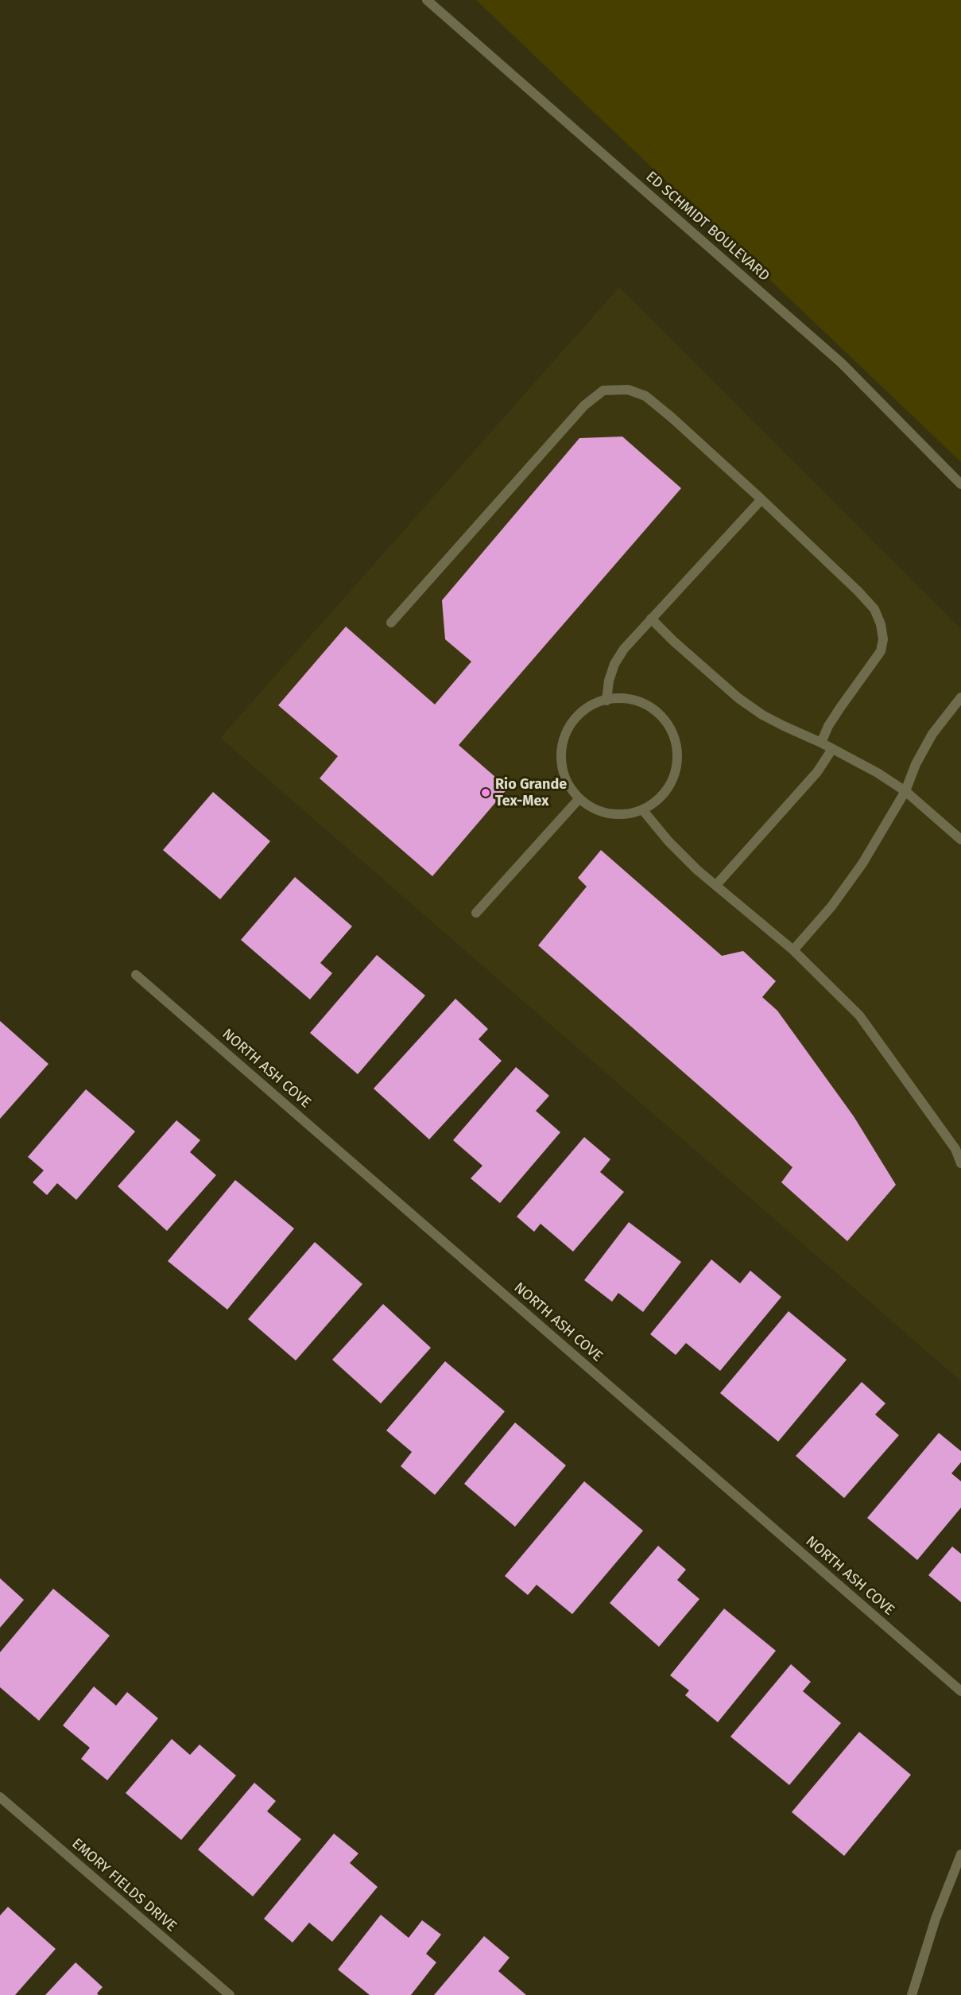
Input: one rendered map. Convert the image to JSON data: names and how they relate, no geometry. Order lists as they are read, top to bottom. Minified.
{"streets":{"street":["ED SCHMIDT BOULEVARD","NORTH ASH COVE","EMORY FIELDS DRIVE"]},"places":["Rio Grande Tex-Mex"]}
